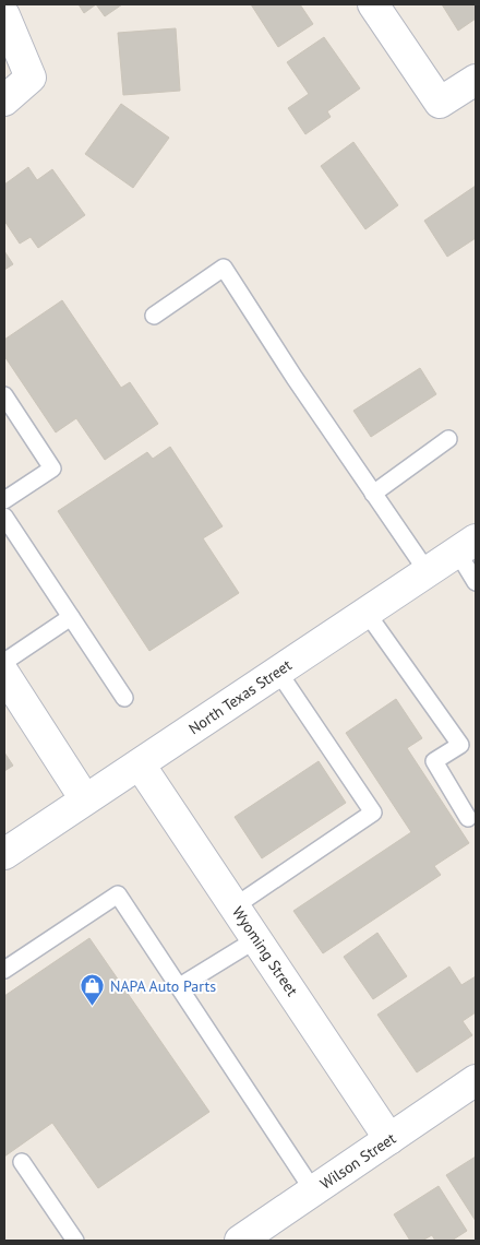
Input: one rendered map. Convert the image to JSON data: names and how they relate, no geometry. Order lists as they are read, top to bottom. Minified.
{"streets":{"street":["North Texas Street","Wyoming Street","Wilson Street"]},"crossings":[["North Texas Street","Wyoming Street"],["Wyoming Street","Wilson Street"]],"places":{"shop":["NAPA Auto Parts"]}}
